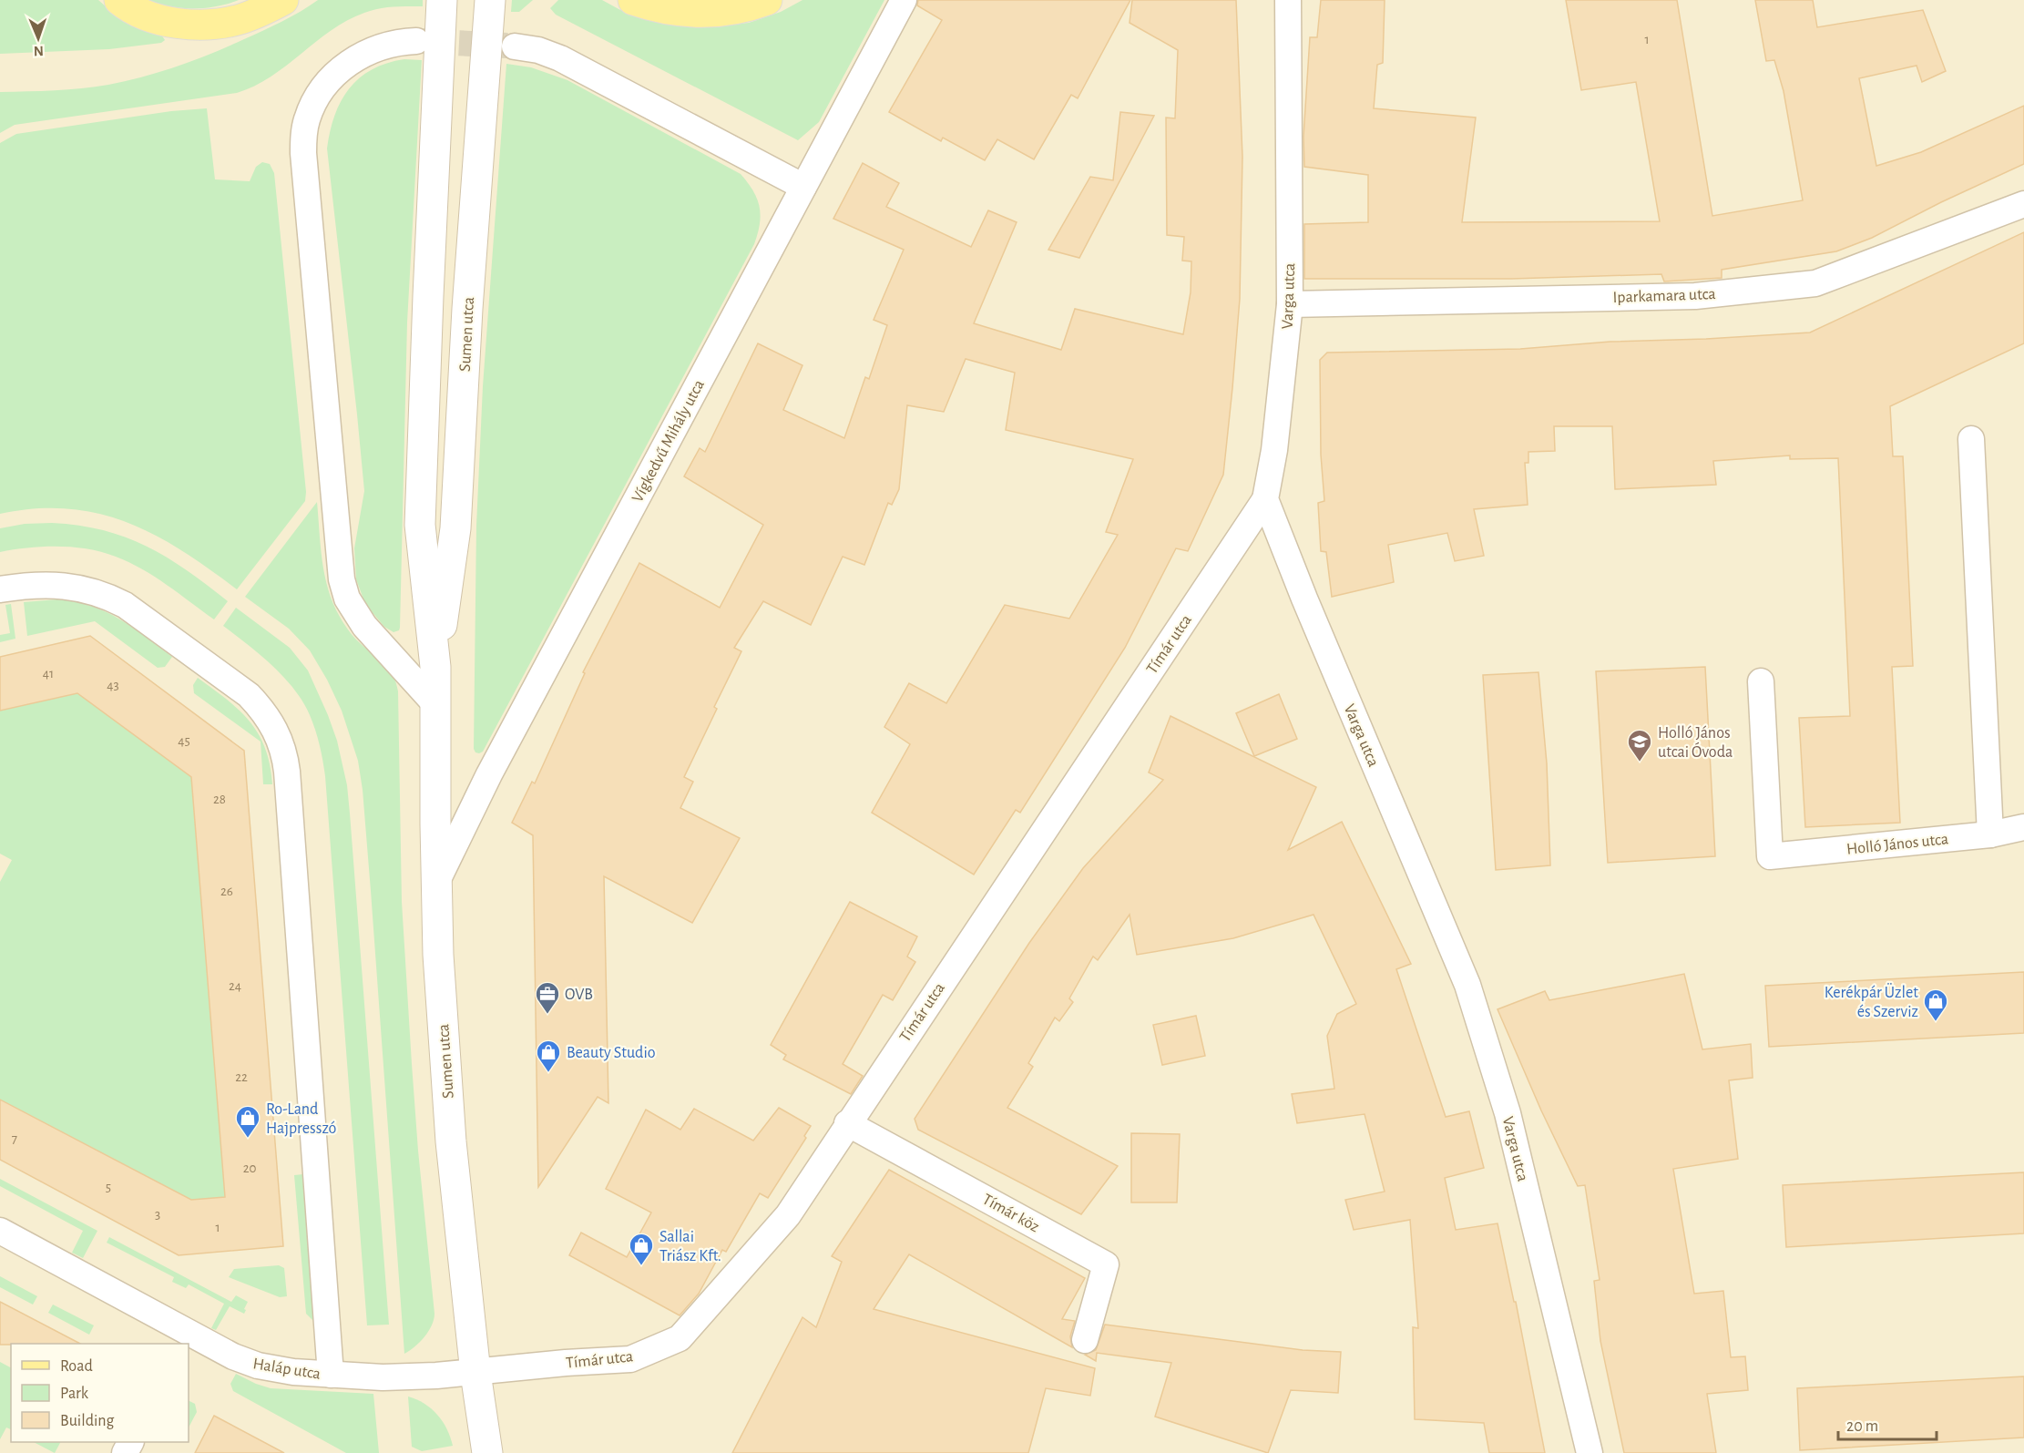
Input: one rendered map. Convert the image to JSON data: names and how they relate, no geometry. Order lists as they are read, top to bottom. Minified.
{"streets":{"street":["Iparkamara utca","Varga utca","Sumen utca","Vígkedvű Mihály utca","Tímár utca","Holló János utca","Tímár köz","Haláp utca"]},"crossings":[["Iparkamara utca","Varga utca"],["Varga utca","Tímár utca"],["Sumen utca","Vígkedvű Mihály utca"],["Sumen utca","Tímár utca"],["Sumen utca","Haláp utca"],["Tímár utca","Tímár köz"],["Tímár utca","Haláp utca"]],"places":{"school or university":["Holló János utcai Óvoda"],"office":["OVB"],"shop":["Kerékpár Üzlet és Szerviz","Beauty Studio","Ro-Land Hajpresszó","Sallai Triász Kft."]},"house_numbers":["1","41","43","45","28","26","24","22","7","20","5","3","1"],"legend":["Road","Park","Building"],"scale_bar":"20 m","north":"bottom"}
